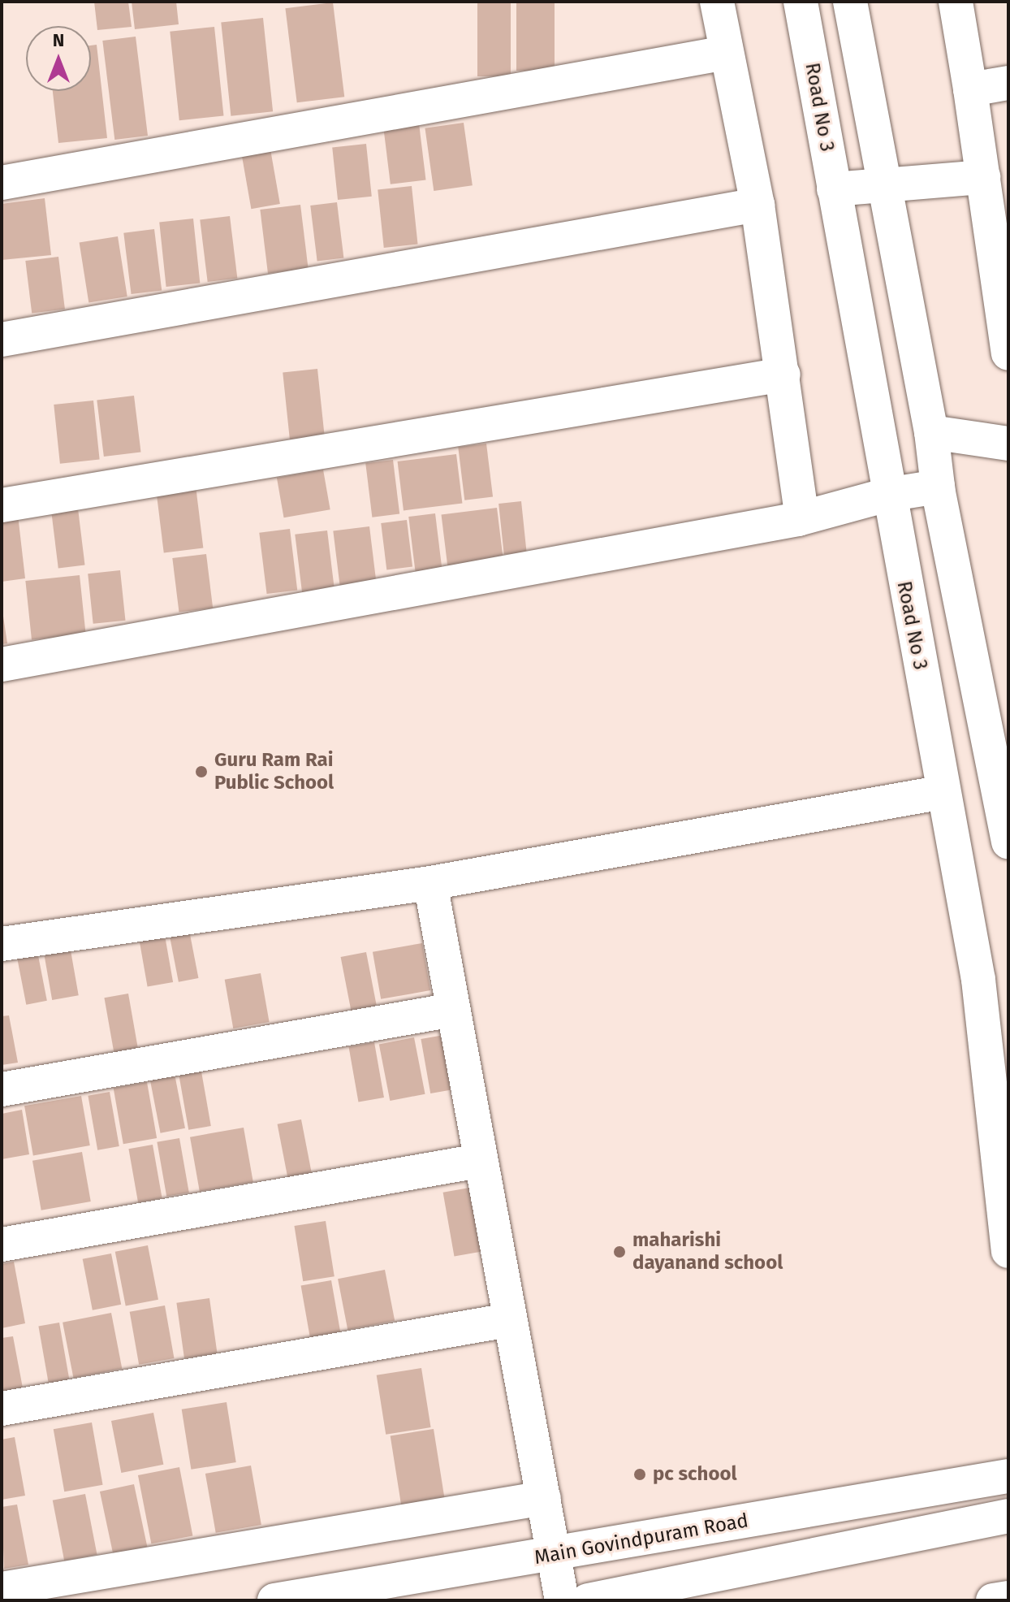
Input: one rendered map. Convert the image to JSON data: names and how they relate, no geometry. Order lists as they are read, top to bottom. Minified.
{"streets":{"street":["Road No 3","Main Govindpuram Road"]},"places":["Guru Ram Rai Public School","maharishi dayanand school","pc school"],"north":"top"}
